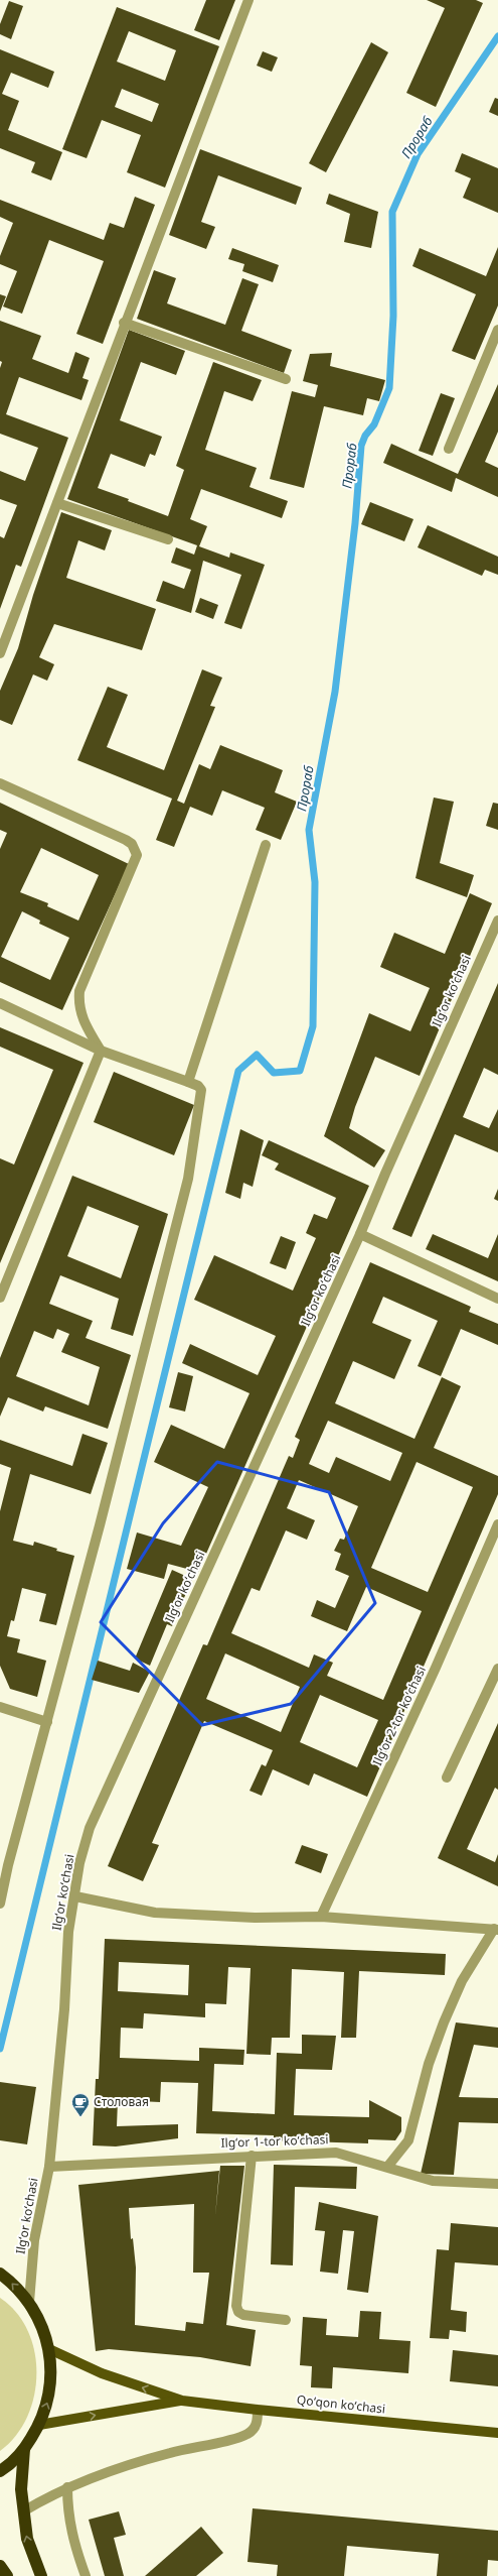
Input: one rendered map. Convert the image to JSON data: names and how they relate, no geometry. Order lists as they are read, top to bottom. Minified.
{"streets":{"main road":["Qoʻqon koʻchasi"],"street":["Ilgʻor koʻchasi","Ilgʻor 2-tor koʻchasi","Ilgʻor 1-tor koʻchasi"]},"crossings":[["Ilgʻor koʻchasi","Ilgʻor 1-tor koʻchasi"]],"water":["Прораб"],"places":{"cafe":["Столовая"]}}
